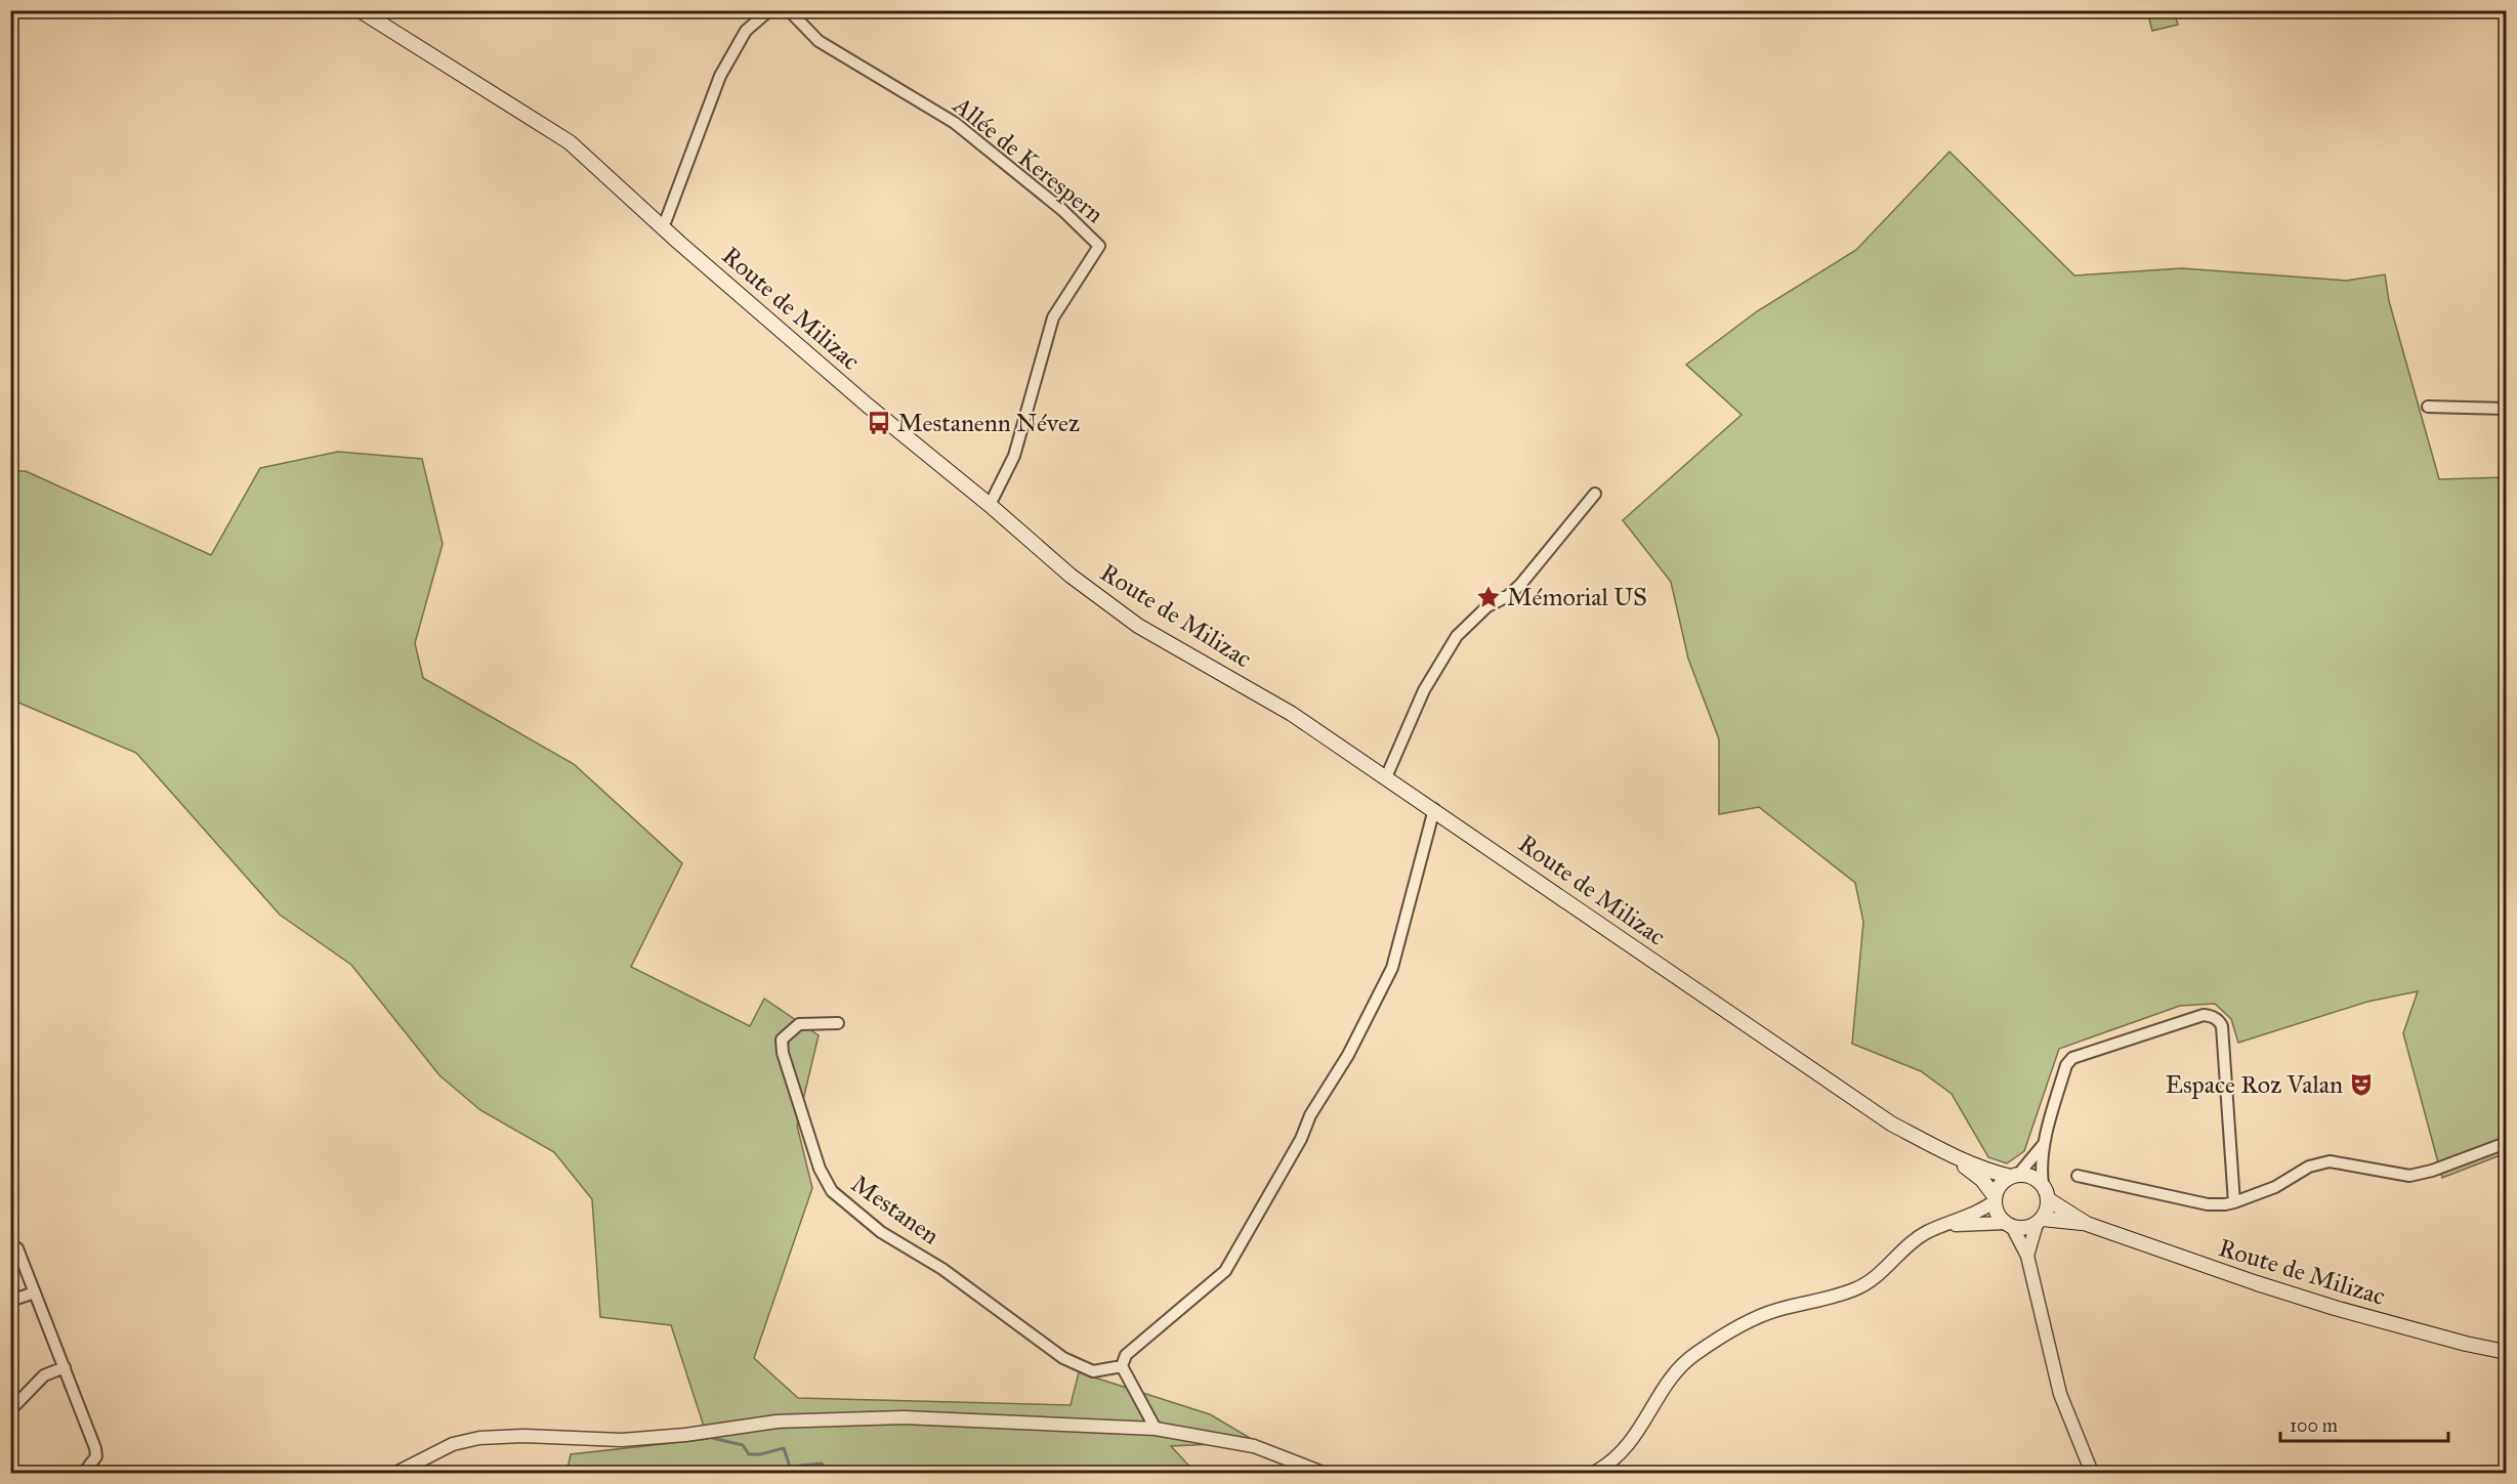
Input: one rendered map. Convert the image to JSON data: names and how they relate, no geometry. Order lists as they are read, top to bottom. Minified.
{"streets":{"main road":["Route de Milizac"],"street":["Allée de Kerespern","Mestanen"]},"crossings":[["Allée de Kerespern","Route de Milizac"]],"places":{"bus stop":["Mestanenn Névez"],"place":["Mémorial US"],"theatre":["Espace Roz Valan"]},"scale_bar":"100 m"}
